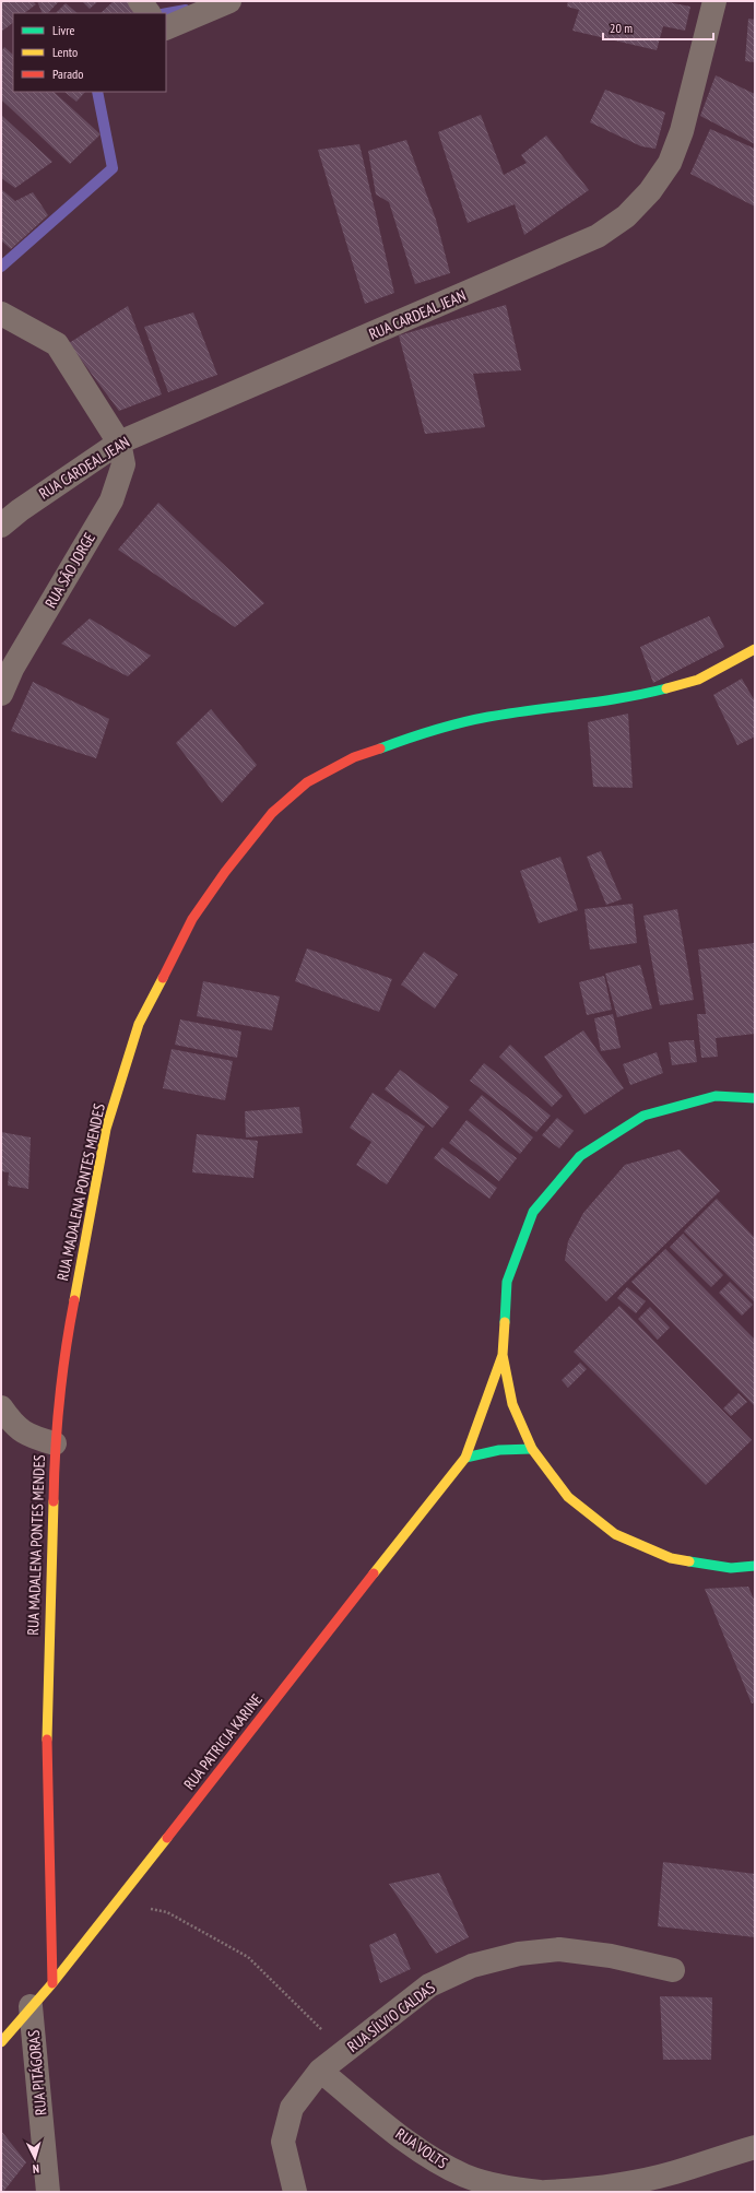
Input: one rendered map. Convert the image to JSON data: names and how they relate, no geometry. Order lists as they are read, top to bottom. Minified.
{"streets":{"main road":["RUA MADALENA PONTES MENDES","RUA PATRICIA KARINE"],"street":["RUA CARDEAL JEAN","RUA SÂO JORGE","RUA SÍLVIO CALDAS","RUA PITÁGORAS","RUA VOLTS"]},"crossings":[["RUA CARDEAL JEAN","RUA SÂO JORGE"],["RUA MADALENA PONTES MENDES","RUA PATRICIA KARINE"],["RUA PATRICIA KARINE","RUA PITÁGORAS"],["RUA SÍLVIO CALDAS","RUA VOLTS"]],"legend":["Livre","Lento","Parado"],"scale_bar":"20 m","north":"bottom"}
